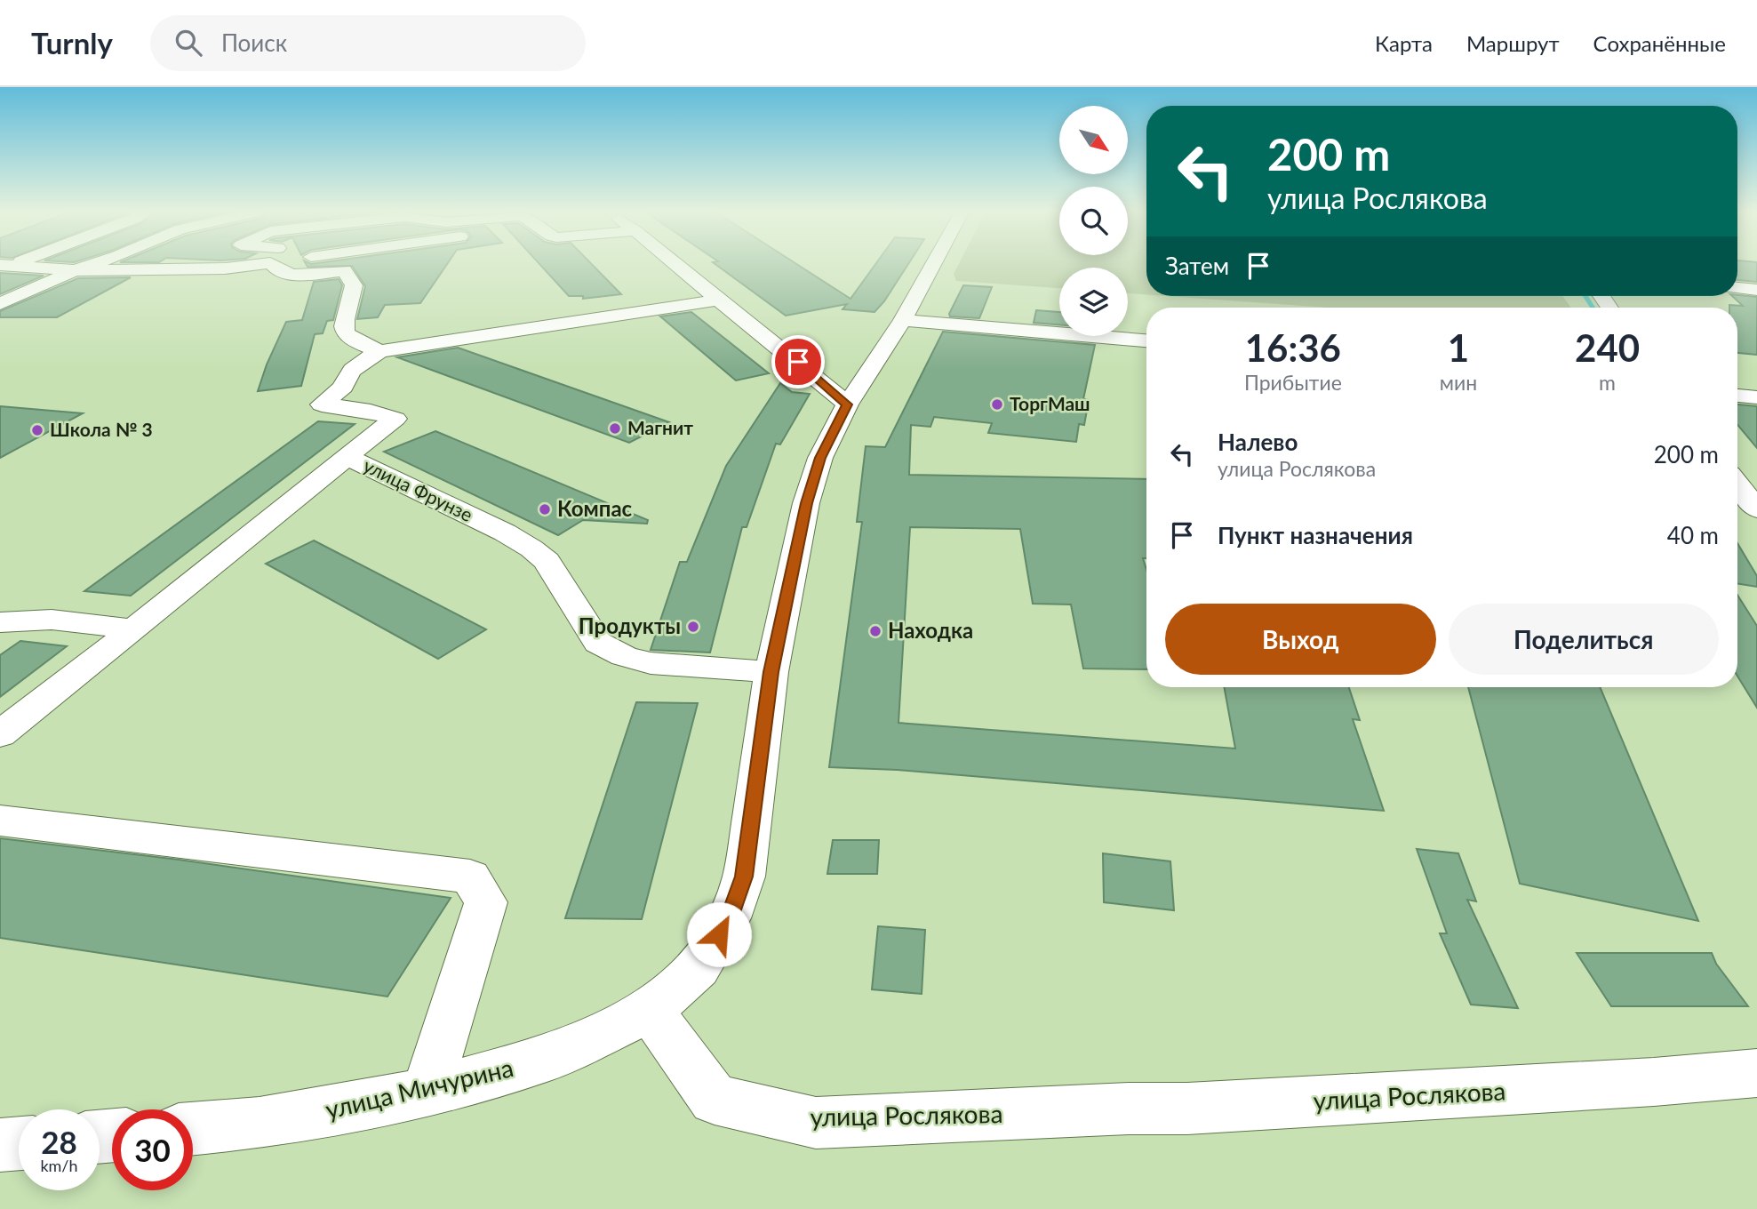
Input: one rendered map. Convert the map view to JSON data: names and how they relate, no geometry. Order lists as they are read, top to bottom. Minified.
{"streets":{"street":["улица Фрунзе","улица Мичурина","улица Рослякова"]},"crossings":[["улица Мичурина","улица Рослякова"]],"places":["ТоргМаш","Магнит","Школа № 3","Компас","Продукты","Находка"],"north":"bottom right","page":{"header":"Turnly","search":"Поиск","nav":["Карта","Маршрут","Сохранённые"],"turn":["200 m","улица Рослякова"],"then":"Затем","eta":["16:36","Прибытие","1","мин","240","m"],"list":[{"name":"Налево","note":"улица Рослякова","value":"200 m"},{"name":"Пункт назначения","value":"40 m"}],"buttons":["Выход","Поделиться"],"speed":"28 km/h","limit":"30"}}
